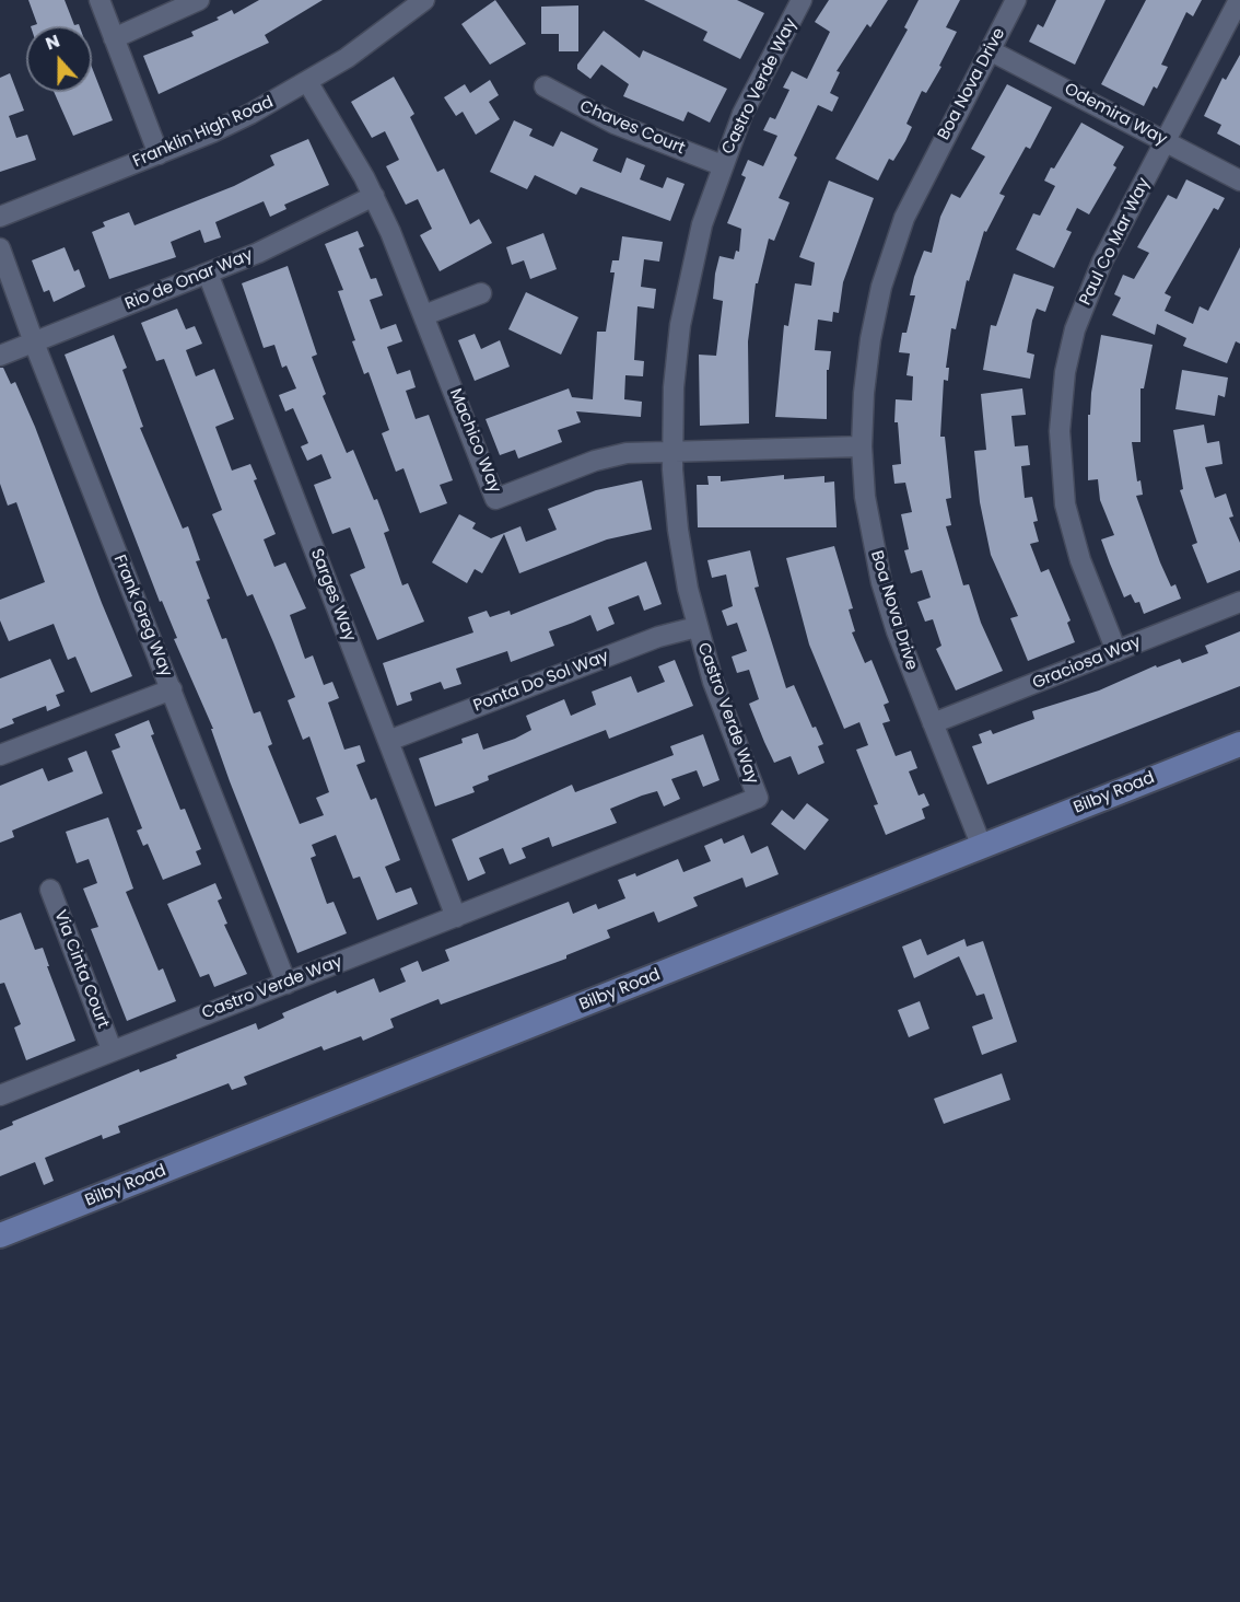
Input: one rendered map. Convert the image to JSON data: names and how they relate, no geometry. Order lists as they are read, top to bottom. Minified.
{"streets":{"main road":["Bilby Road"],"street":["Boa Nova Drive","Castro Verde Way","Odemira Way","Chaves Court","Franklin High Road","Paul Co Mar Way","Rio de Onar Way","Machico Way","Sarges Way","Frank Greg Way","Graciosa Way","Ponta Do Sol Way","Via Cinta Court"]},"crossings":[["Boa Nova Drive","Odemira Way"],["Boa Nova Drive","Machico Way"],["Boa Nova Drive","Graciosa Way"],["Boa Nova Drive","Bilby Road"],["Castro Verde Way","Chaves Court"],["Castro Verde Way","Machico Way"],["Castro Verde Way","Sarges Way"],["Castro Verde Way","Frank Greg Way"],["Castro Verde Way","Ponta Do Sol Way"],["Castro Verde Way","Via Cinta Court"],["Odemira Way","Paul Co Mar Way"],["Franklin High Road","Machico Way"],["Paul Co Mar Way","Graciosa Way"],["Rio de Onar Way","Machico Way"],["Rio de Onar Way","Sarges Way"],["Rio de Onar Way","Frank Greg Way"],["Sarges Way","Ponta Do Sol Way"]],"north":"top"}
